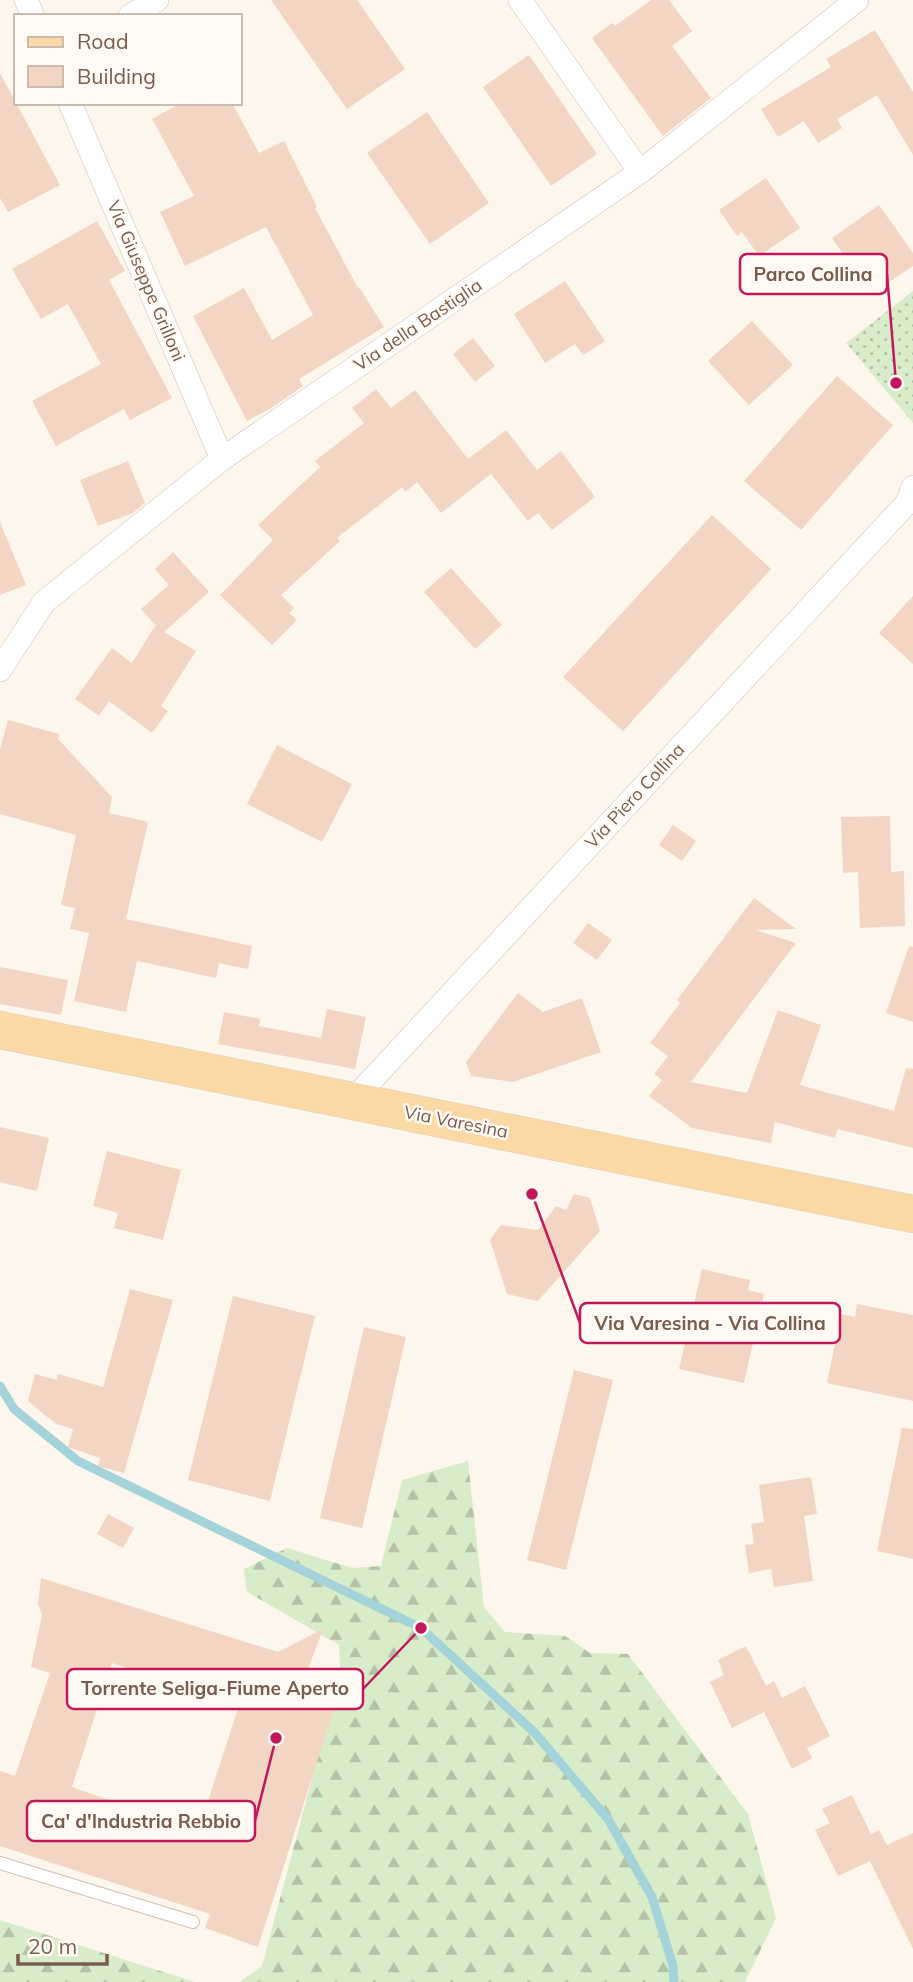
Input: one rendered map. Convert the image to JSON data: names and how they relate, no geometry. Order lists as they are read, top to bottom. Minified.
{"streets":{"main road":["Via Varesina"],"street":["Via Giuseppe Grilloni","Via della Bastiglia","Via Piero Collina"]},"crossings":[["Via Giuseppe Grilloni","Via della Bastiglia"],["Via Piero Collina","Via Varesina"]],"places":["Parco Collina","Via Varesina - Via Collina","Torrente Seliga-Fiume Aperto","Ca' d'Industria Rebbio"],"legend":["Road","Building"],"scale_bar":"20 m"}
